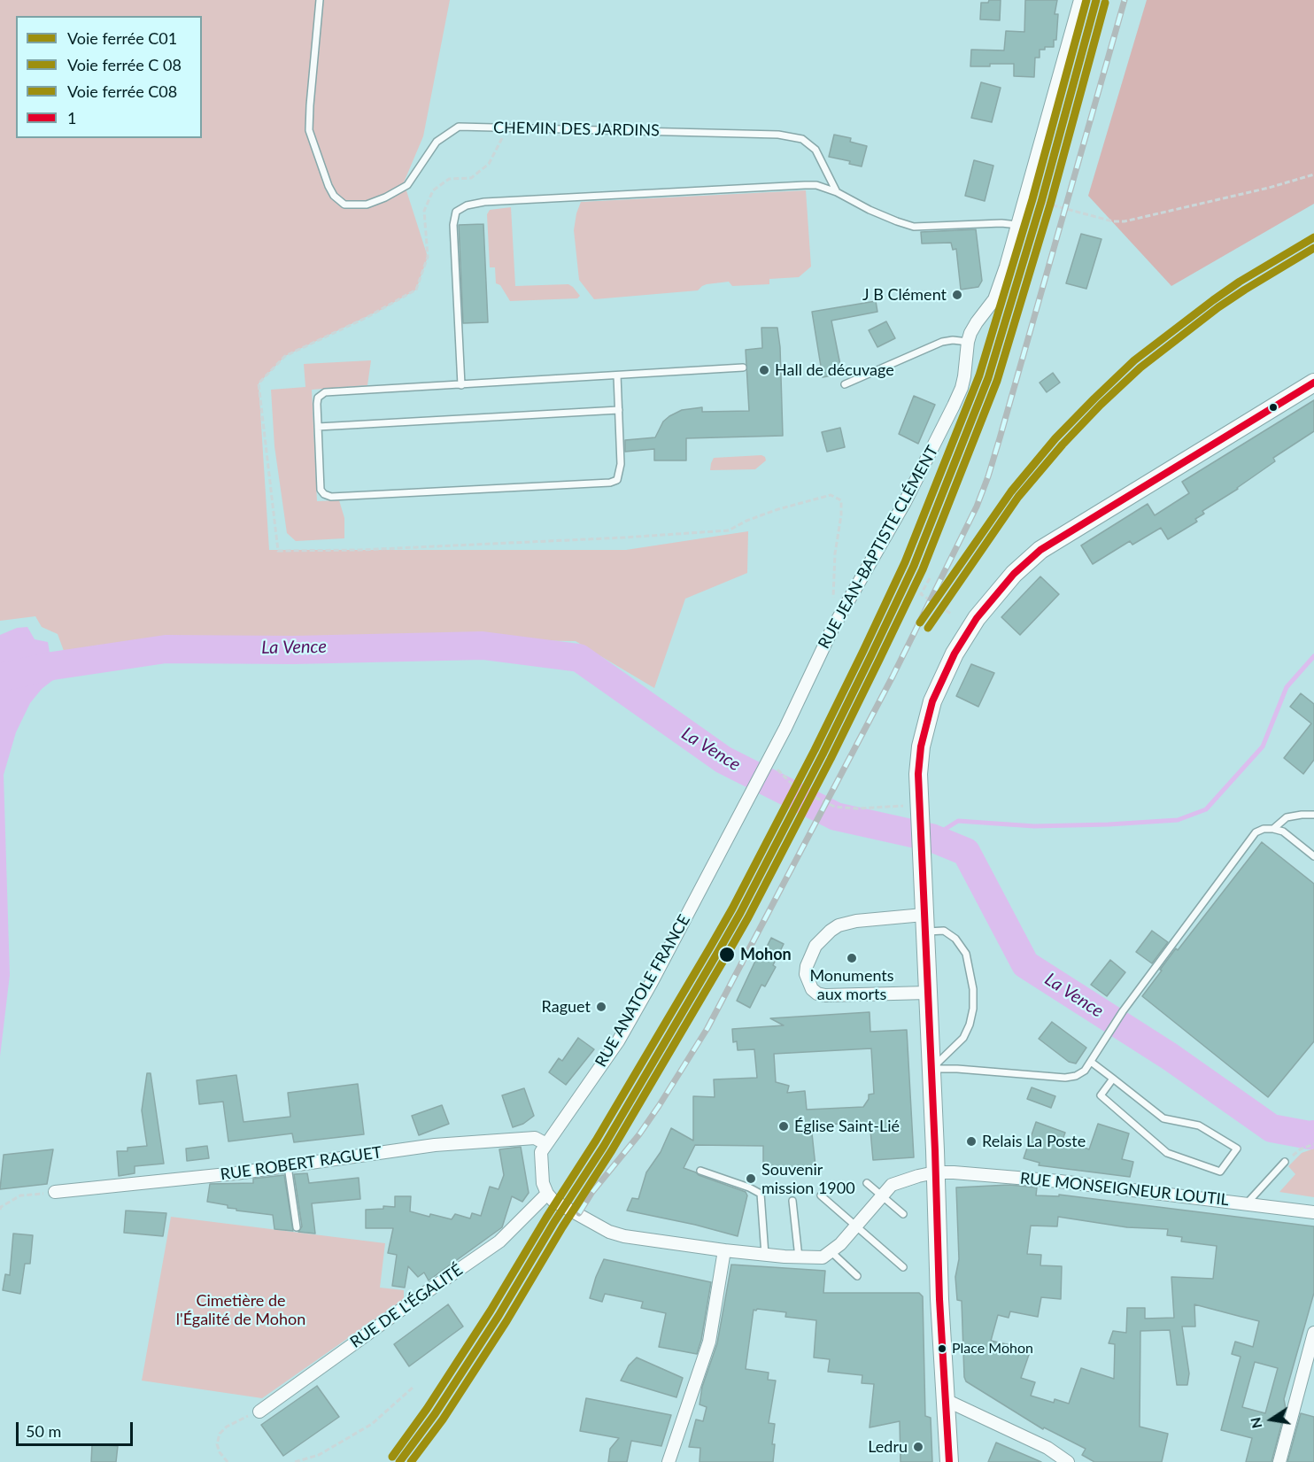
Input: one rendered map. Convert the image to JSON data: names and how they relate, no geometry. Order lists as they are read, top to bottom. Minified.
{"streets":{"street":["RUE JEAN-BAPTISTE CLÉMENT","RUE ANATOLE FRANCE","RUE ROBERT RAGUET","RUE MONSEIGNEUR LOUTIL","RUE DE L'ÉGALITÉ"],"lane":["CHEMIN DES JARDINS"]},"crossings":[["RUE JEAN-BAPTISTE CLÉMENT","RUE ANATOLE FRANCE"],["RUE ANATOLE FRANCE","RUE ROBERT RAGUET"],["RUE ANATOLE FRANCE","RUE DE L'ÉGALITÉ"]],"water":["La Vence"],"parks":["Cimetière de l'Égalité de Mohon"],"places":["J B Clément","Hall de décuvage","Mohon","Monuments aux morts","Raguet","Église Saint-Lié","Relais La Poste","Souvenir mission 1900","Place Mohon","Ledru"],"lines":["rail line C01","rail line C08","transit line 1"],"legend":["Voie ferrée C01","Voie ferrée C 08","Voie ferrée C08","1"],"scale_bar":"50 m","north":"left"}
